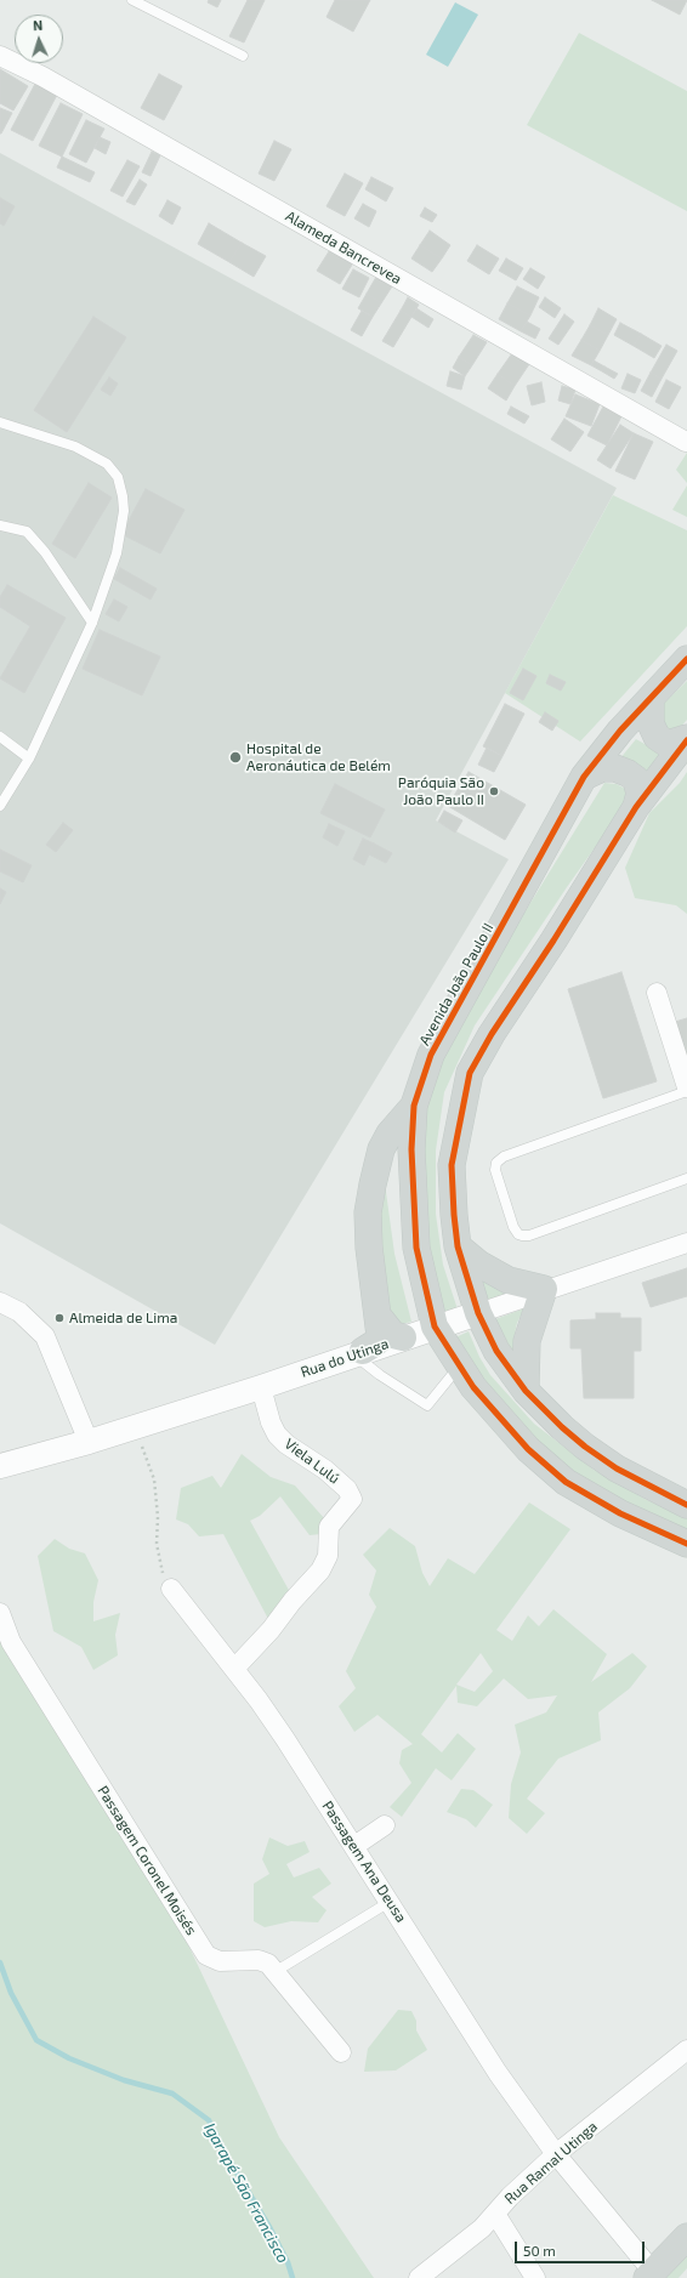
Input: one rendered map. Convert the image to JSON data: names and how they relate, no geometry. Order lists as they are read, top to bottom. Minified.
{"streets":{"main road":["Avenida João Paulo II"],"street":["Alameda Bancrevea","Rua do Utinga","Viela Lulú","Passagem Coronel Moisés","Passagem Ana Deusa","Rua Ramal Utinga"]},"crossings":[["Avenida João Paulo II","Rua do Utinga"],["Rua do Utinga","Viela Lulú"],["Viela Lulú","Passagem Ana Deusa"],["Passagem Ana Deusa","Rua Ramal Utinga"]],"water":["Igarapé São Francisco"],"places":["Hospital de Aeronáutica de Belém","Paróquia São João Paulo II","Almeida de Lima"],"scale_bar":"50 m","north":"top"}
